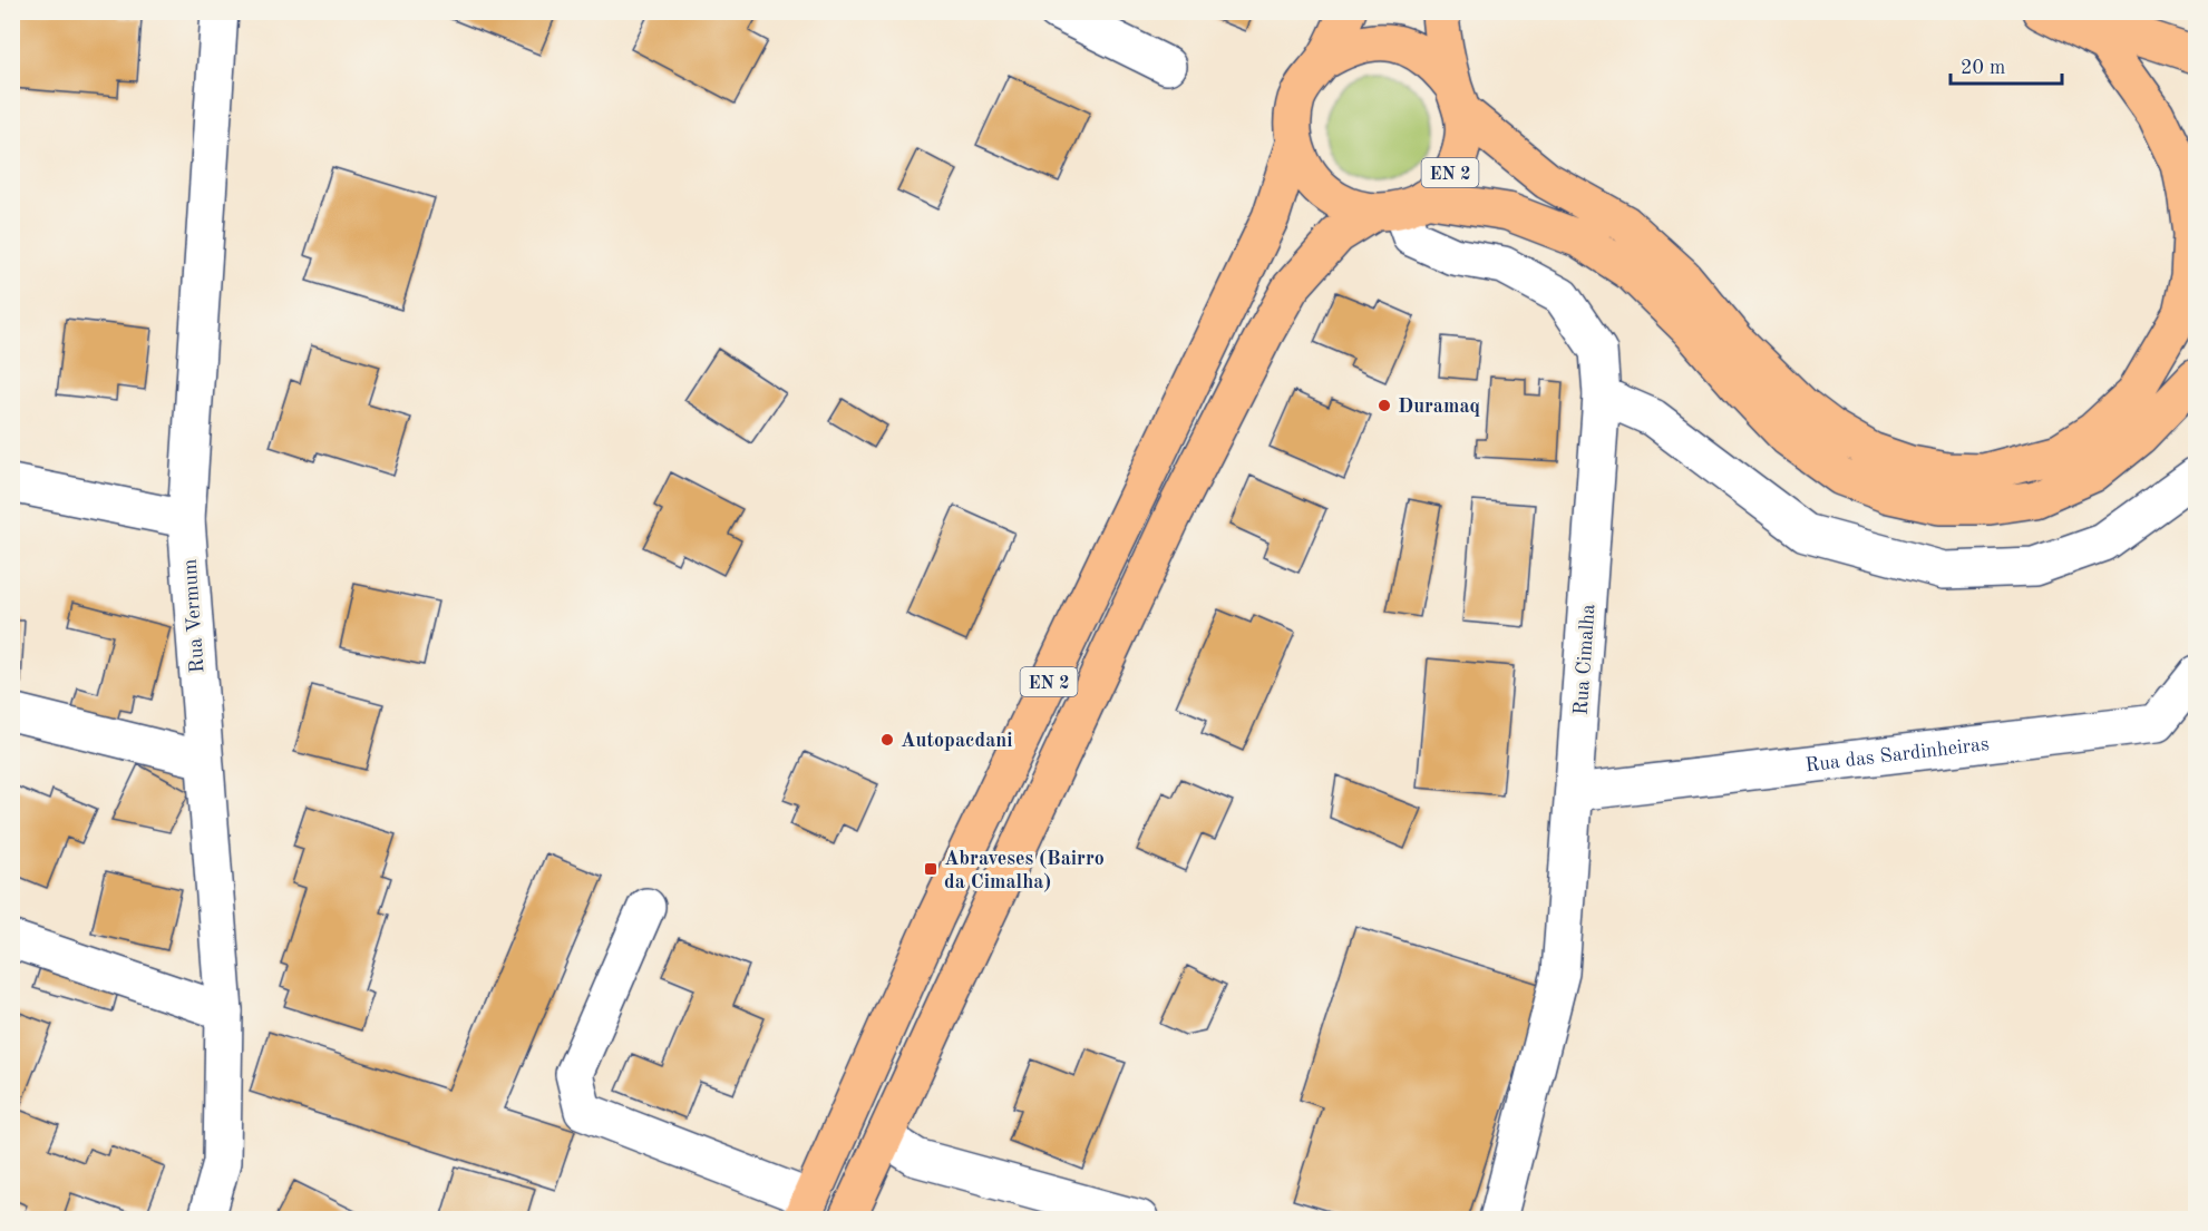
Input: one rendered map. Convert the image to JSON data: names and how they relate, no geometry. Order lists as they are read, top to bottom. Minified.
{"streets":{"main road":["EN 2"],"street":["Rua Vermum","Rua Cimalha","Rua das Sardinheiras"]},"crossings":[["EN 2","Rua Cimalha"],["Rua Cimalha","Rua das Sardinheiras"]],"places":{"other":["Duramaq","Autopacdani"],"transit":["Abraveses (Bairro da Cimalha)"]},"scale_bar":"20 m"}
